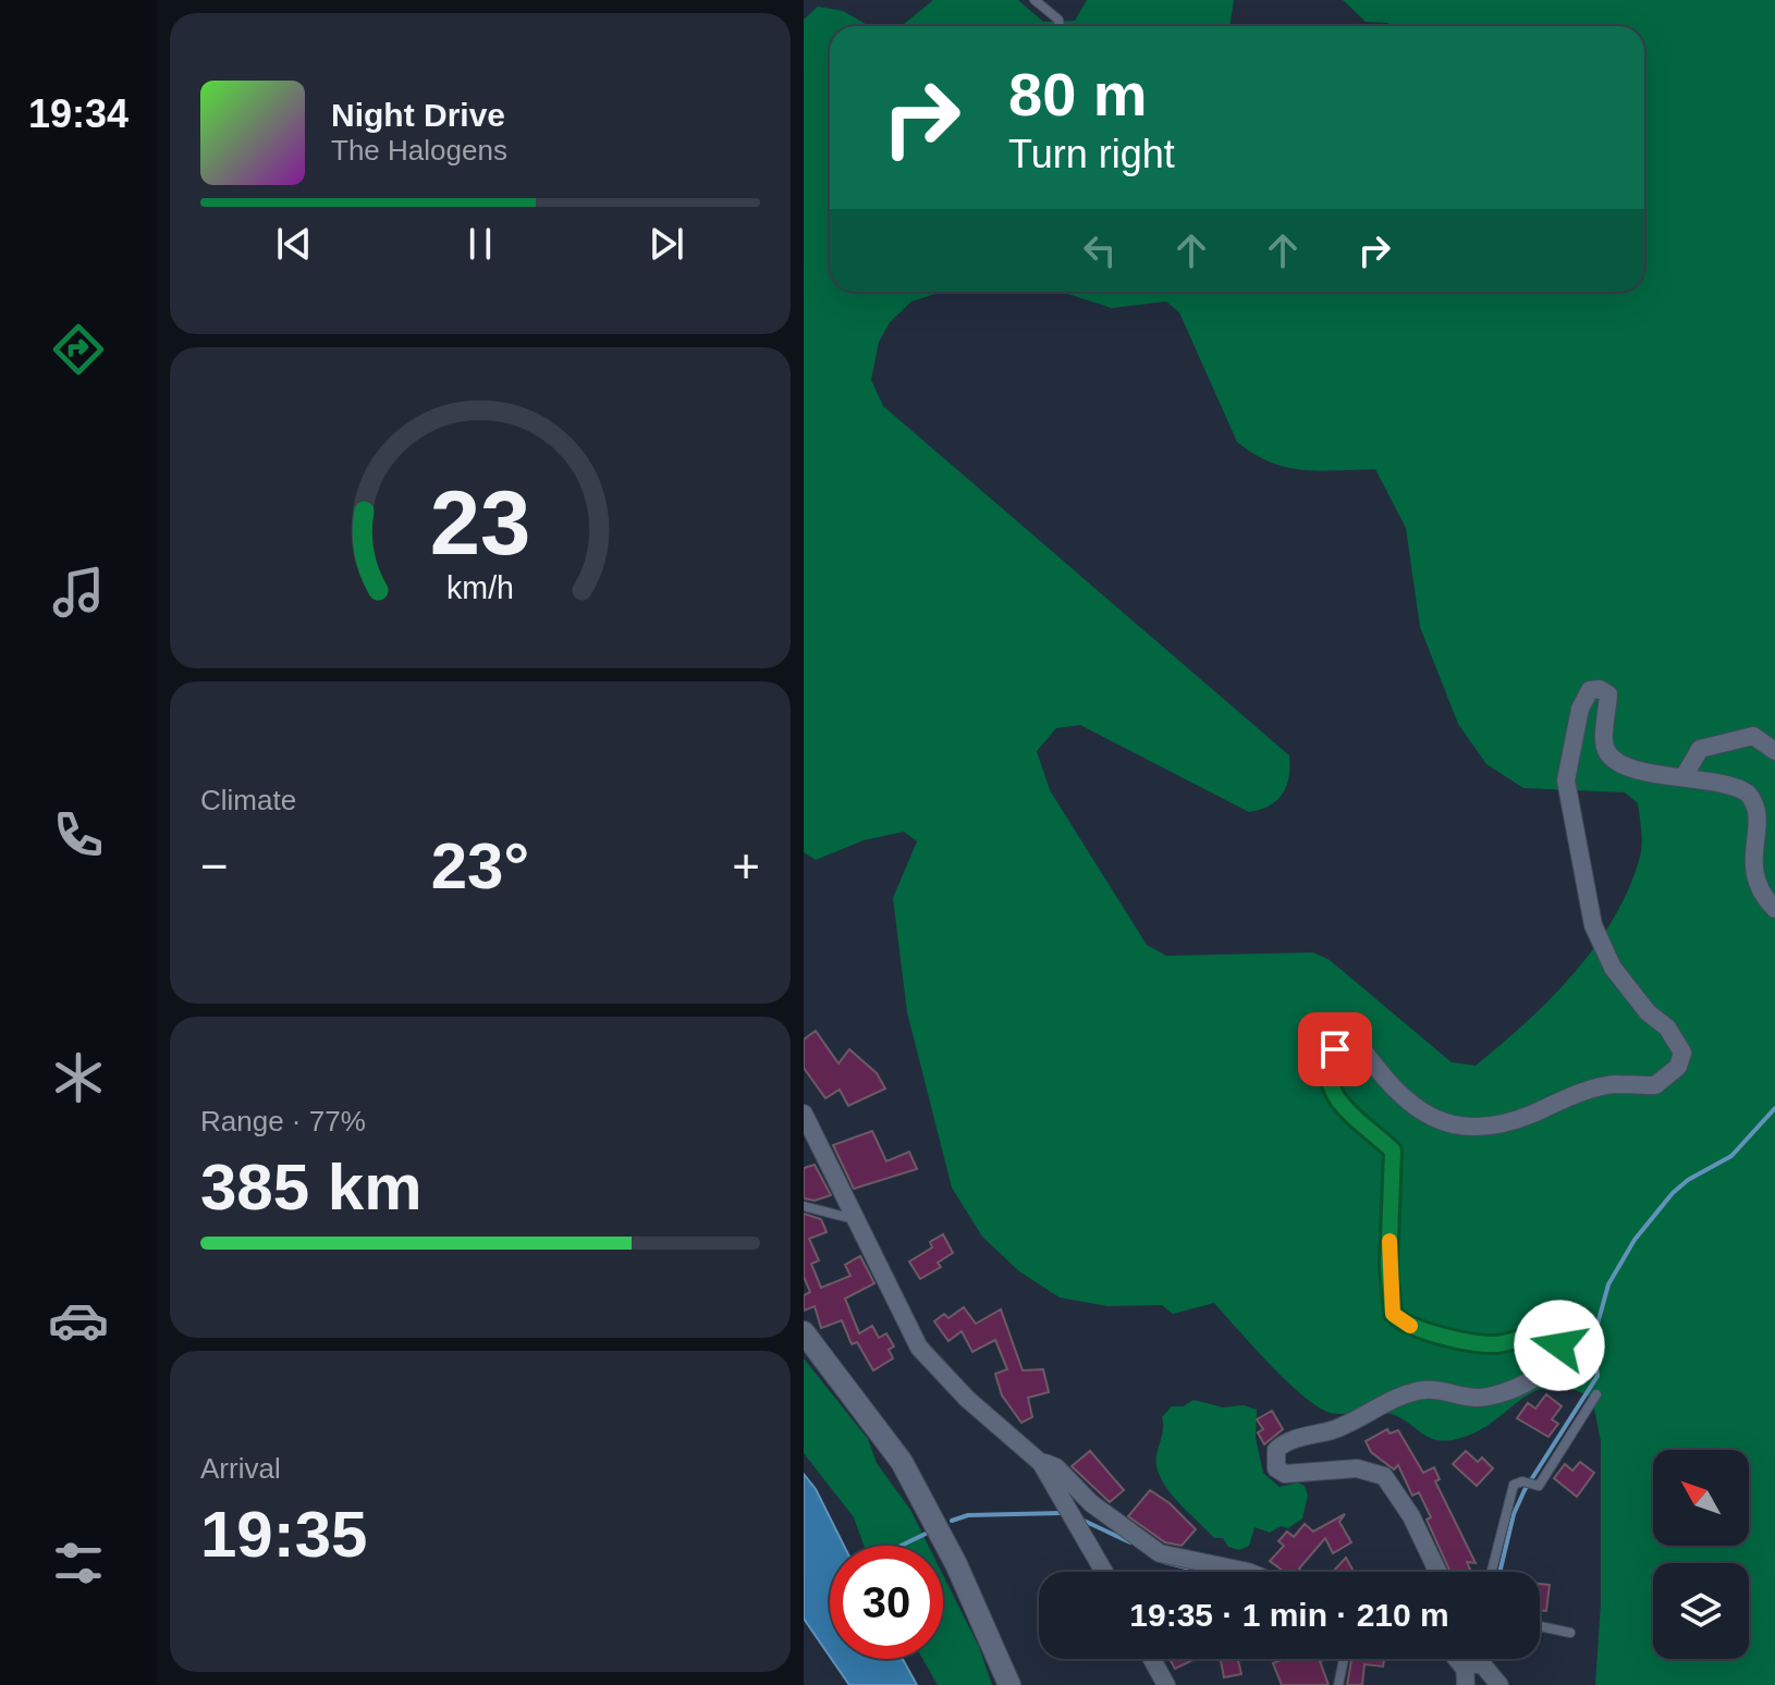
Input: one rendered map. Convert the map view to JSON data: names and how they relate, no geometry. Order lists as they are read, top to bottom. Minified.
{"north":"top left","page":{"tabs":"19:34","turn":["80 m","Turn right"],"song":["Night Drive","The Halogens"],"tile":["Climate",["Range · 77%","385 km"],["Arrival","19:35"]],"heat":["−","23°","+"],"limit":"30","trip":"19:35 · 1 min · 210 m","gauge":["23","km/h"]}}
